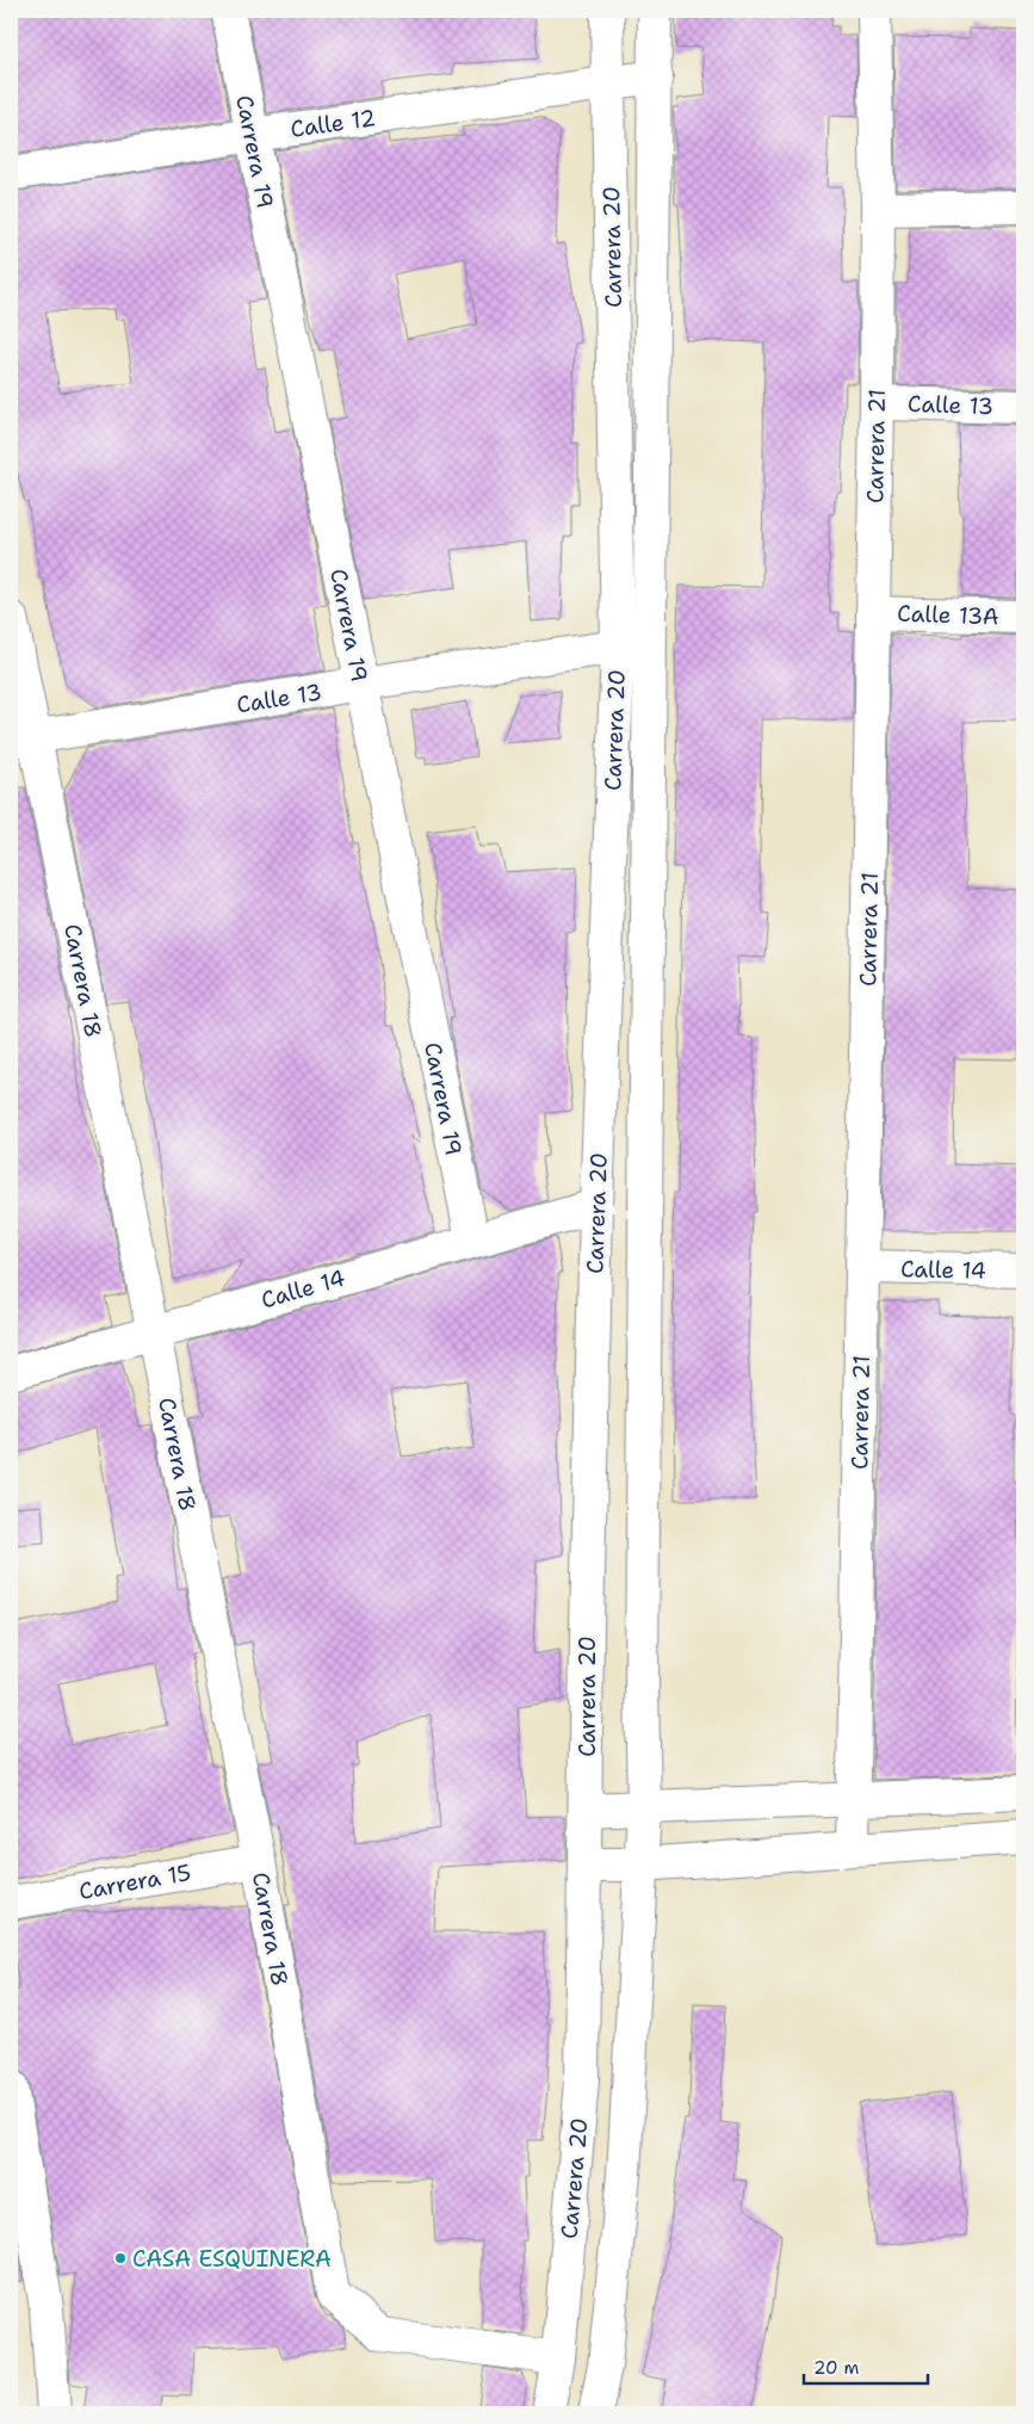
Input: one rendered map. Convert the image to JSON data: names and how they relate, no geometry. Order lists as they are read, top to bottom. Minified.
{"streets":{"street":["Calle 12","Carrera 19","Carrera 20","Calle 13","Carrera 21","Calle 13A","Carrera 18","Calle 14","Carrera 15"]},"crossings":[["Calle 12","Carrera 19"],["Calle 12","Carrera 20"],["Carrera 19","Calle 13"],["Carrera 19","Calle 14"],["Carrera 20","Calle 13"],["Carrera 20","Carrera 18"],["Carrera 20","Calle 14"],["Calle 13","Carrera 21"],["Calle 13","Carrera 18"],["Carrera 21","Calle 13A"],["Carrera 21","Calle 14"],["Carrera 18","Calle 14"],["Carrera 18","Carrera 15"]],"places":["CASA ESQUINERA"],"scale_bar":"20 m"}
